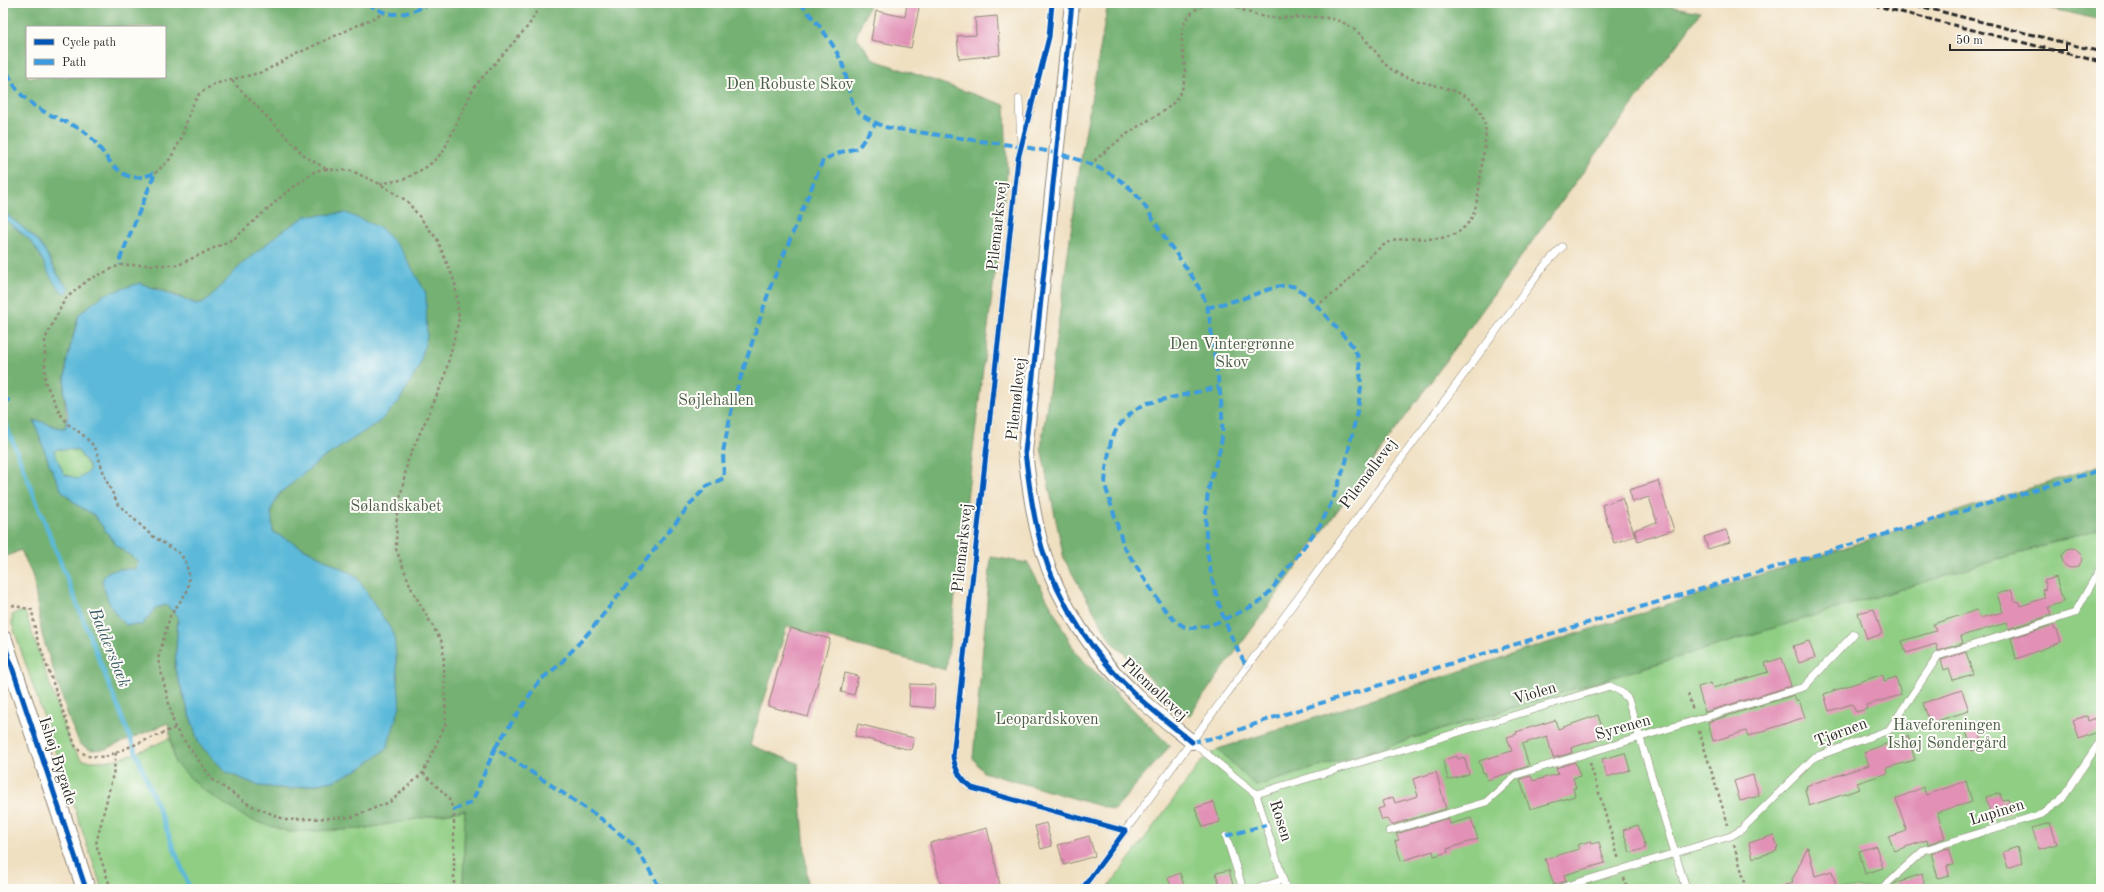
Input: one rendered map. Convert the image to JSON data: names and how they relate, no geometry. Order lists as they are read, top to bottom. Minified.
{"streets":{"street":["Pilemøllevej","Ishøj Bygade"],"lane":["Pilemarksvej","Violen","Syrenen","Tjørnen","Lupinen","Rosen"]},"crossings":[["Pilemarksvej","Pilemøllevej"],["Pilemøllevej","Rosen"],["Violen","Syrenen"],["Violen","Tjørnen"],["Violen","Rosen"]],"water":["Baldersbæk"],"parks":["Den Robuste Skov","Den Vintergrønne Skov","Søjlehallen","Sølandskabet","Leopardskoven","Haveforeningen Ishøj Søndergård"],"legend":["Cycle path","Path"],"scale_bar":"50 m"}
